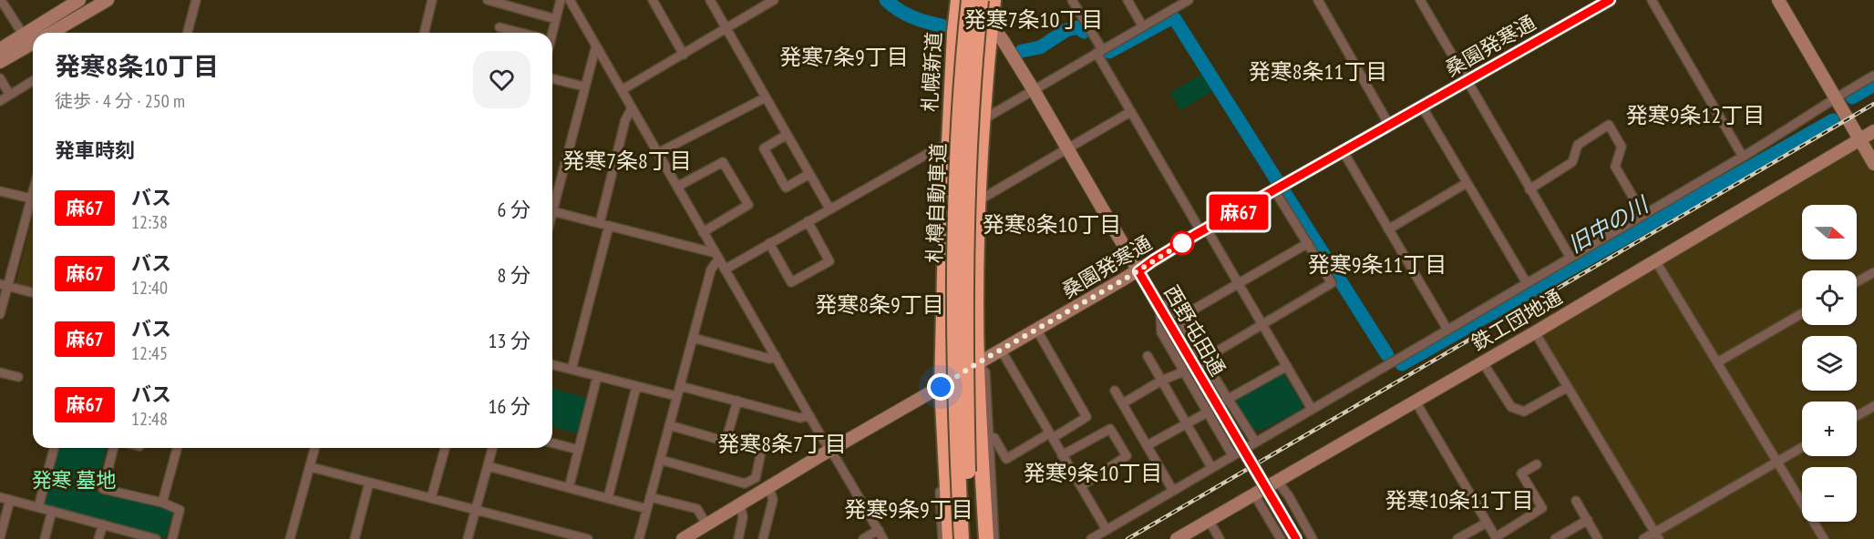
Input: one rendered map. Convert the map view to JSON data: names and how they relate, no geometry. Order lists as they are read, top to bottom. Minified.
{"streets":{"highway":["札幌新道","札樽自動車道"],"street":["桑園発寒通","鉄工団地通","西野屯田通"]},"crossings":[["桑園発寒通","札幌新道"],["桑園発寒通","西野屯田通"],["札樽自動車道","西野屯田通"]],"districts":["発寒7条10丁目","発寒7条9丁目","発寒8条11丁目","発寒9条12丁目","発寒7条8丁目","発寒8条10丁目","発寒9条11丁目","発寒8条9丁目","発寒8条7丁目","発寒9条10丁目","発寒10条11丁目","発寒9条9丁目"],"water":["旧中の川"],"parks":["発寒 墓地"],"lines":["bus line 麻67"],"north":"right","page":{"on_map":"麻67","heading":[["発寒8条10丁目","徒歩 · 4 分 · 250 m"],"発車時刻"],"list":[{"mark":"麻67","name":"バス","note":"12:38","value":"6 分"},{"mark":"麻67","name":"バス","note":"12:40","value":"8 分"},{"mark":"麻67","name":"バス","note":"12:45","value":"13 分"},{"mark":"麻67","name":"バス","note":"12:48","value":"16 分"}],"map_buttons":["+","−"]}}
